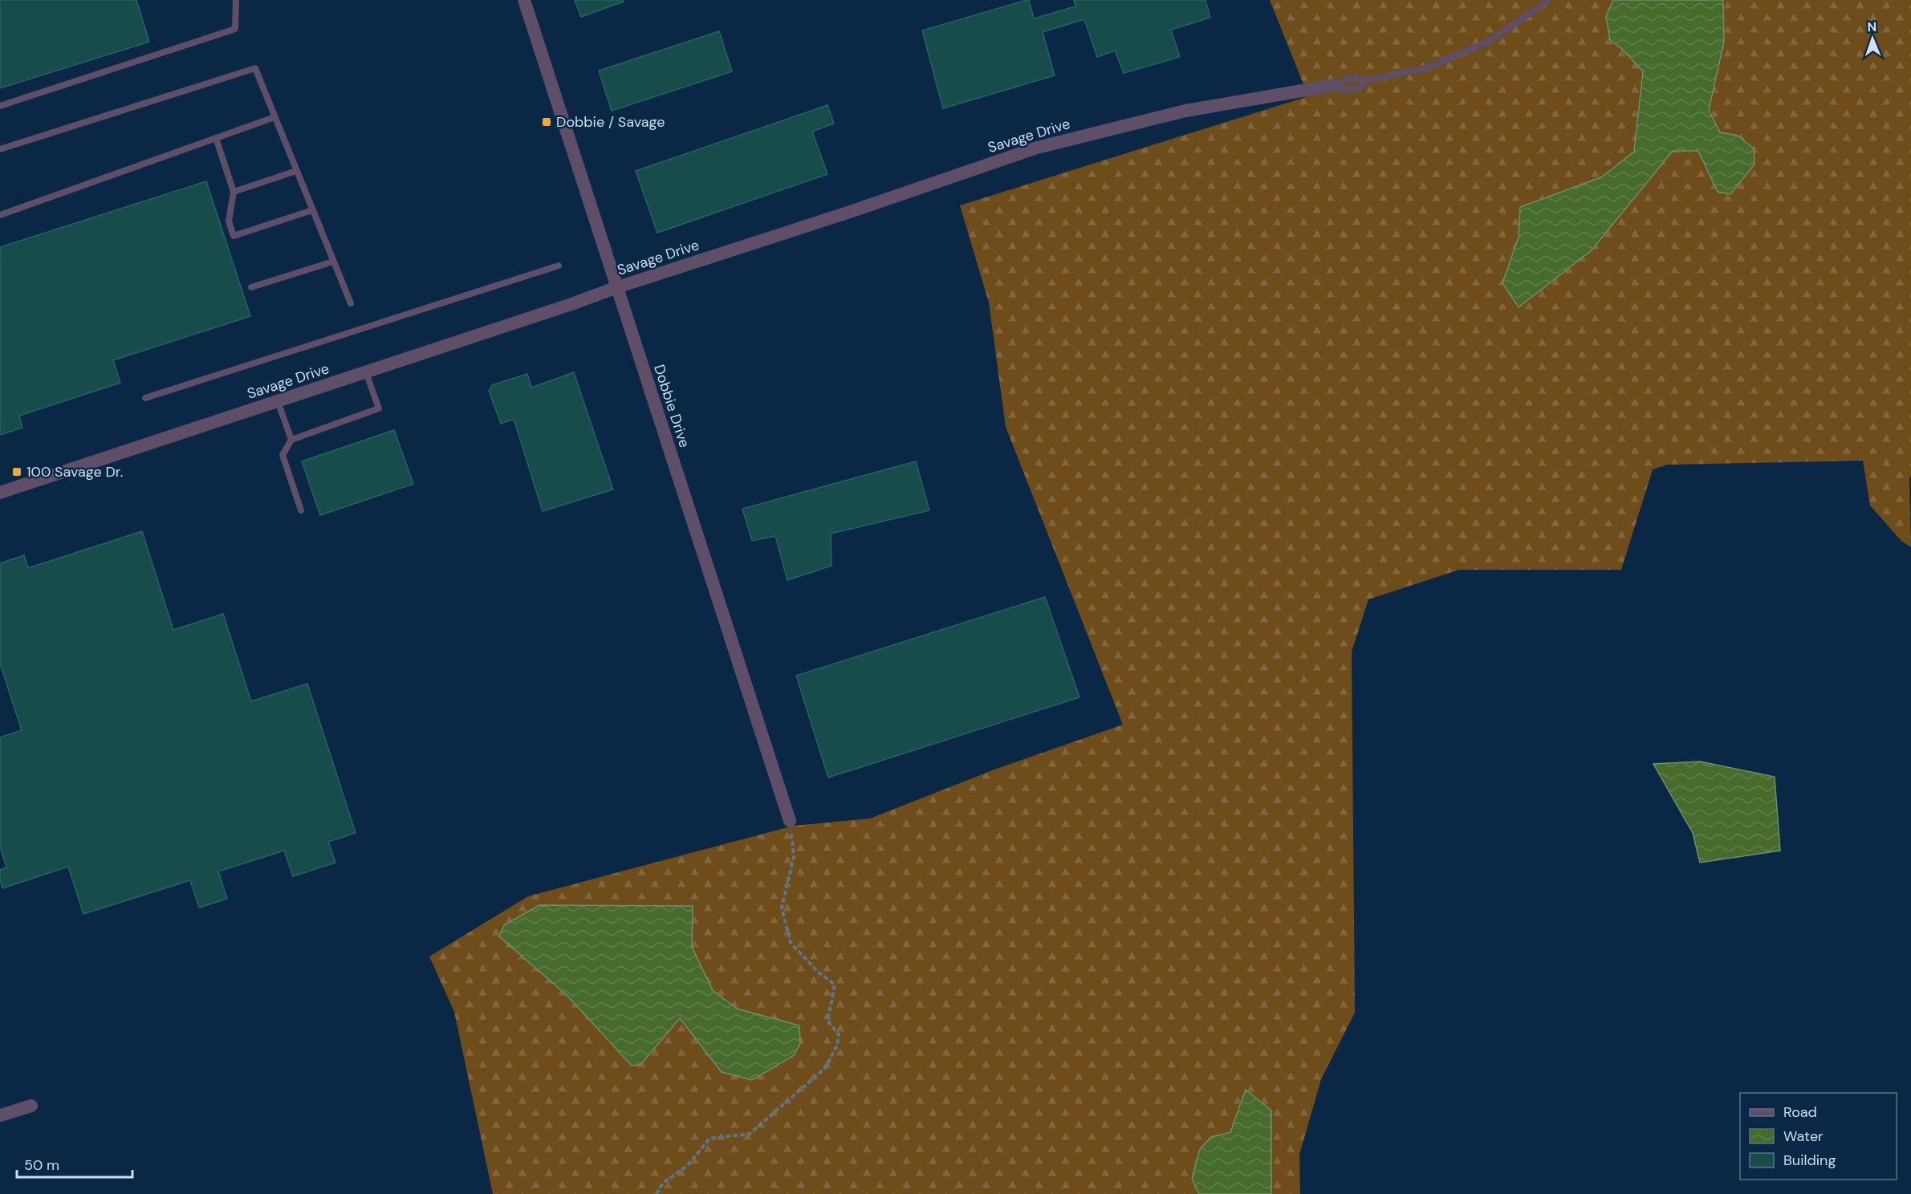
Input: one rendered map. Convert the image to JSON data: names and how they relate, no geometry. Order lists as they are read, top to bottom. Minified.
{"streets":{"street":["Savage Drive","Dobbie Drive"]},"crossings":[["Savage Drive","Dobbie Drive"]],"places":{"transit":["Dobbie / Savage","100 Savage Dr."]},"legend":["Road","Water","Building"],"scale_bar":"50 m","north":"top"}
